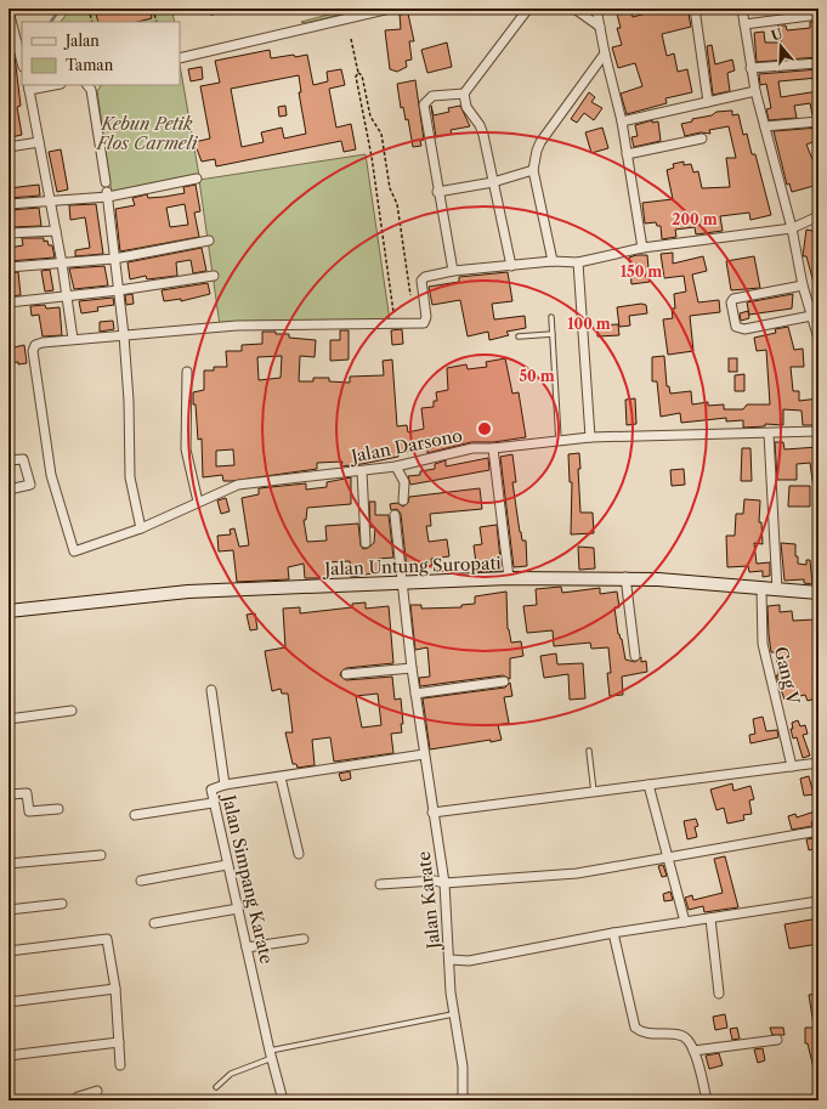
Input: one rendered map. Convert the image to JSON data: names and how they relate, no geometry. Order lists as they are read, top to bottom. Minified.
{"streets":{"main road":["Jalan Untung Suropati"],"street":["Jalan Darsono","Gang V","Jalan Simpang Karate","Jalan Karate"]},"crossings":[["Jalan Untung Suropati","Gang V"],["Jalan Untung Suropati","Jalan Karate"],["Jalan Simpang Karate","Jalan Karate"]],"parks":["Kebun Petik Flos Carmeli"],"legend":["Jalan","Taman"],"north":"top","rings":["200 m","150 m","100 m","50 m"]}
